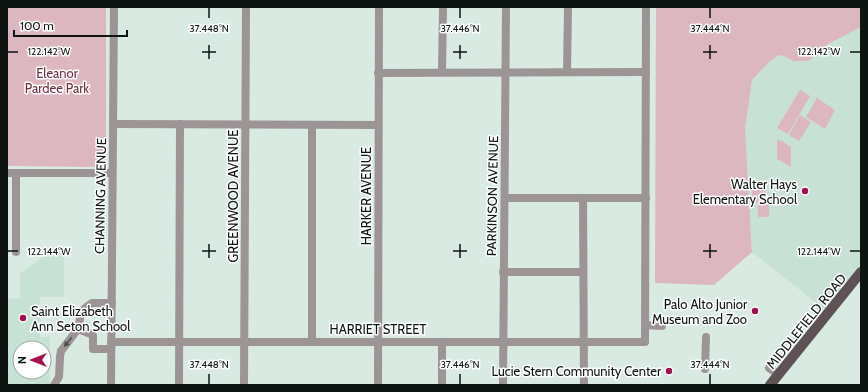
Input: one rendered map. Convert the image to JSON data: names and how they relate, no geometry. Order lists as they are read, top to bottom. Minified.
{"streets":{"main road":["MIDDLEFIELD ROAD"],"street":["CHANNING AVENUE","GREENWOOD AVENUE","HARKER AVENUE","PARKINSON AVENUE","HARRIET STREET"]},"crossings":[["CHANNING AVENUE","HARRIET STREET"],["GREENWOOD AVENUE","HARRIET STREET"],["HARKER AVENUE","HARRIET STREET"],["PARKINSON AVENUE","HARRIET STREET"]],"parks":["Eleanor Pardee Park"],"places":["Walter Hays Elementary School","Palo Alto Junior Museum and Zoo","Saint Elizabeth Ann Seton School","Lucie Stern Community Center"],"scale_bar":"100 m","north":"left","coordinates":["37.448°N","37.446°N","37.444°N","122.142°W","122.144°W"]}
